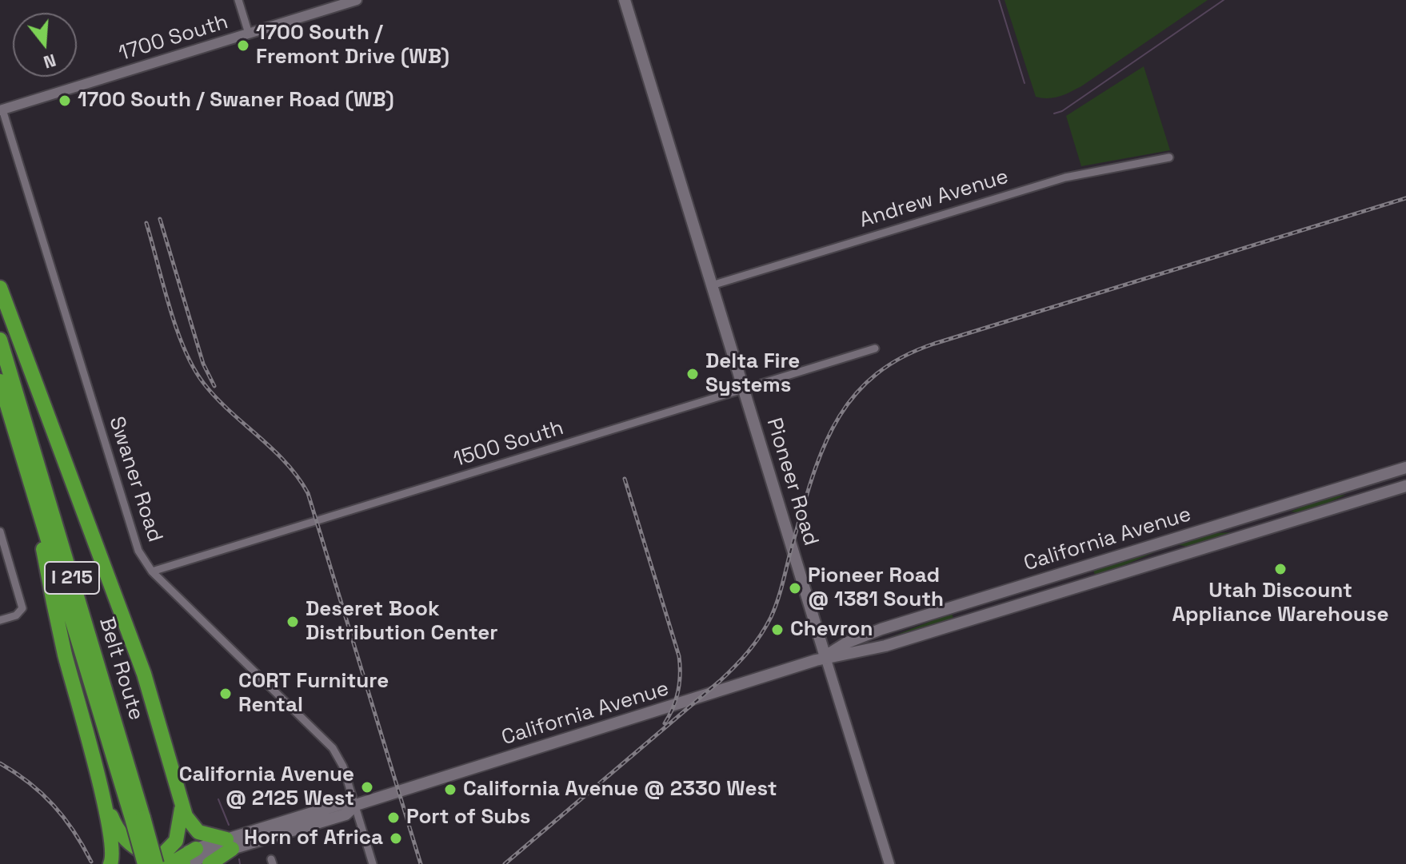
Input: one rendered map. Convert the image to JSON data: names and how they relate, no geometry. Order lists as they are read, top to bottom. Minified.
{"streets":{"highway":["I 215","Belt Route"],"main road":["Pioneer Road","California Avenue"],"street":["1700 South","Andrew Avenue","1500 South","Swaner Road"]},"crossings":[["1700 South","Swaner Road"],["Andrew Avenue","Pioneer Road"],["1500 South","Swaner Road"],["1500 South","Pioneer Road"],["Swaner Road","California Avenue"],["Pioneer Road","California Avenue"],["California Avenue","Belt Route"]],"places":["1700 South / Fremont Drive (WB)","1700 South / Swaner Road (WB)","Delta Fire Systems","Utah Discount Appliance Warehouse","Pioneer Road @ 1381 South","Deseret Book Distribution Center","Chevron","CORT Furniture Rental","California Avenue @ 2125 West","California Avenue @ 2330 West","Port of Subs","Horn of Africa"],"north":"bottom"}
